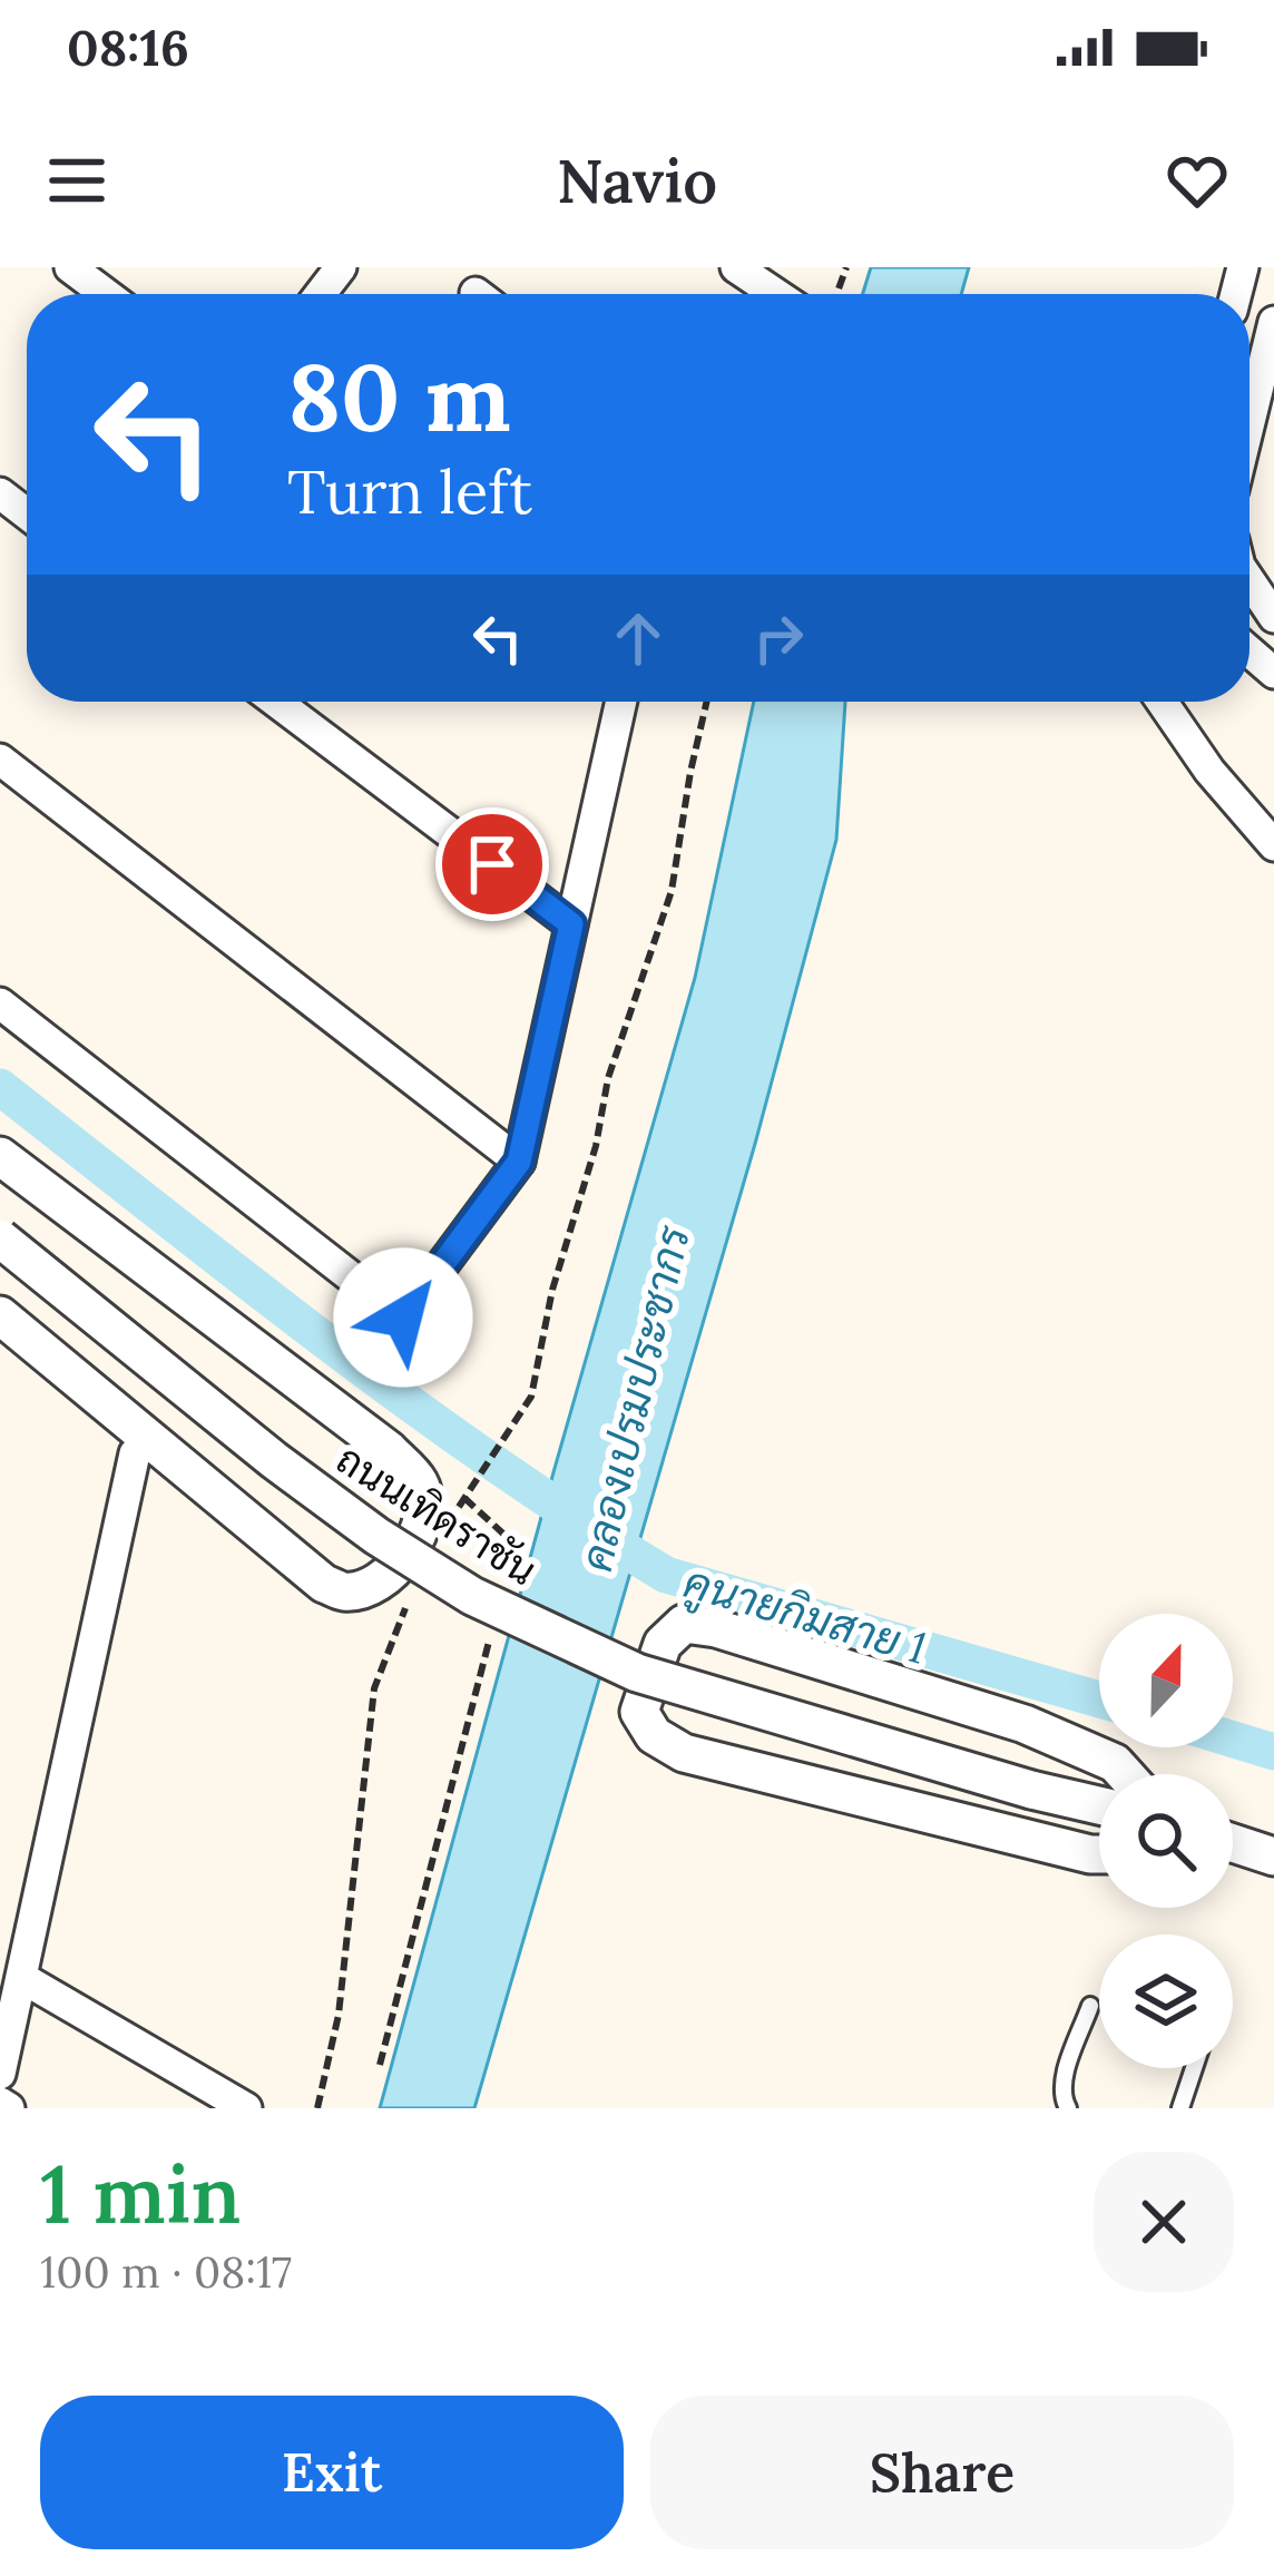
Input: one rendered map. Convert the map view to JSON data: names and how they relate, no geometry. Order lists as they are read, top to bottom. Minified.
{"streets":{"street":["ถนนเทิดราชัน"]},"water":["คลองเปรมประชากร","คูนายกิมสาย 1"],"north":"top","page":{"status":"08:16","header":"Navio","turn":["80 m","Turn left"],"heading":["1 min","100 m · 08:17"],"buttons":["Exit","Share"]}}
